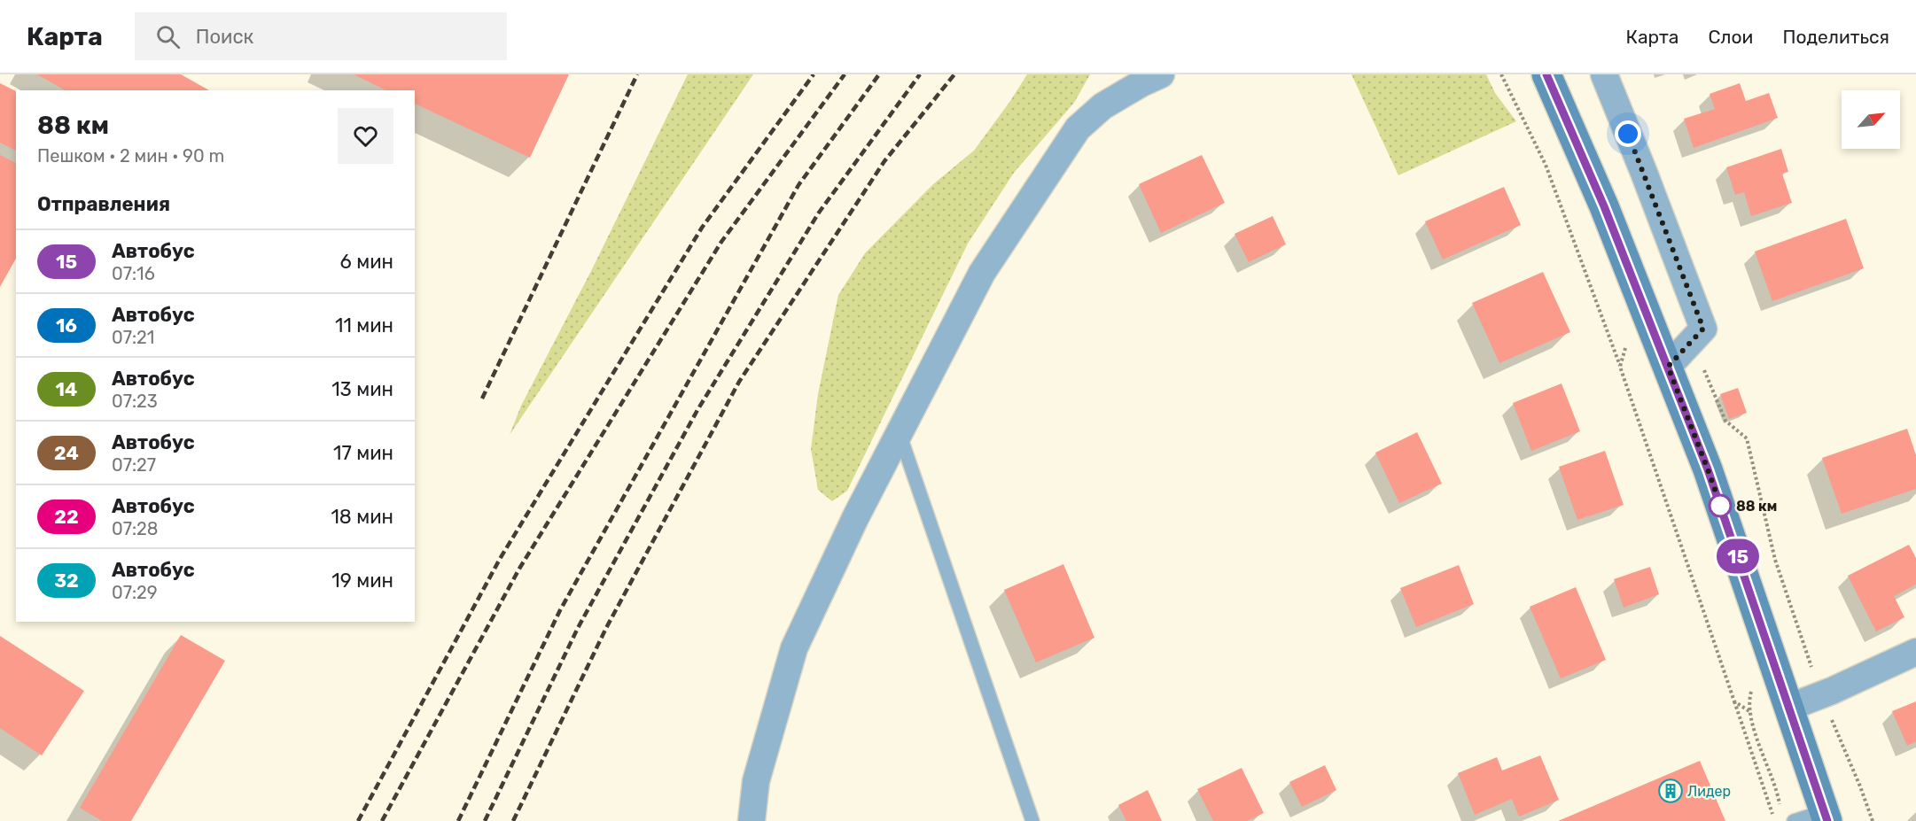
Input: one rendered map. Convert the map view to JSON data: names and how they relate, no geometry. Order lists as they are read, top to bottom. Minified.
{"places":{"other":["88 км"],"building":["Лидер"]},"lines":["bus line 15"],"north":"top right","page":{"header":"Карта","search":"Поиск","nav":["Карта","Слои","Поделиться"],"on_map":"15","heading":[["88 км","Пешком · 2 мин · 90 m"],"Отправления"],"list":[{"mark":"15","name":"Автобус","note":"07:16","value":"6 мин"},{"mark":"16","name":"Автобус","note":"07:21","value":"11 мин"},{"mark":"14","name":"Автобус","note":"07:23","value":"13 мин"},{"mark":"24","name":"Автобус","note":"07:27","value":"17 мин"},{"mark":"22","name":"Автобус","note":"07:28","value":"18 мин"},{"mark":"32","name":"Автобус","note":"07:29","value":"19 мин"}]}}
